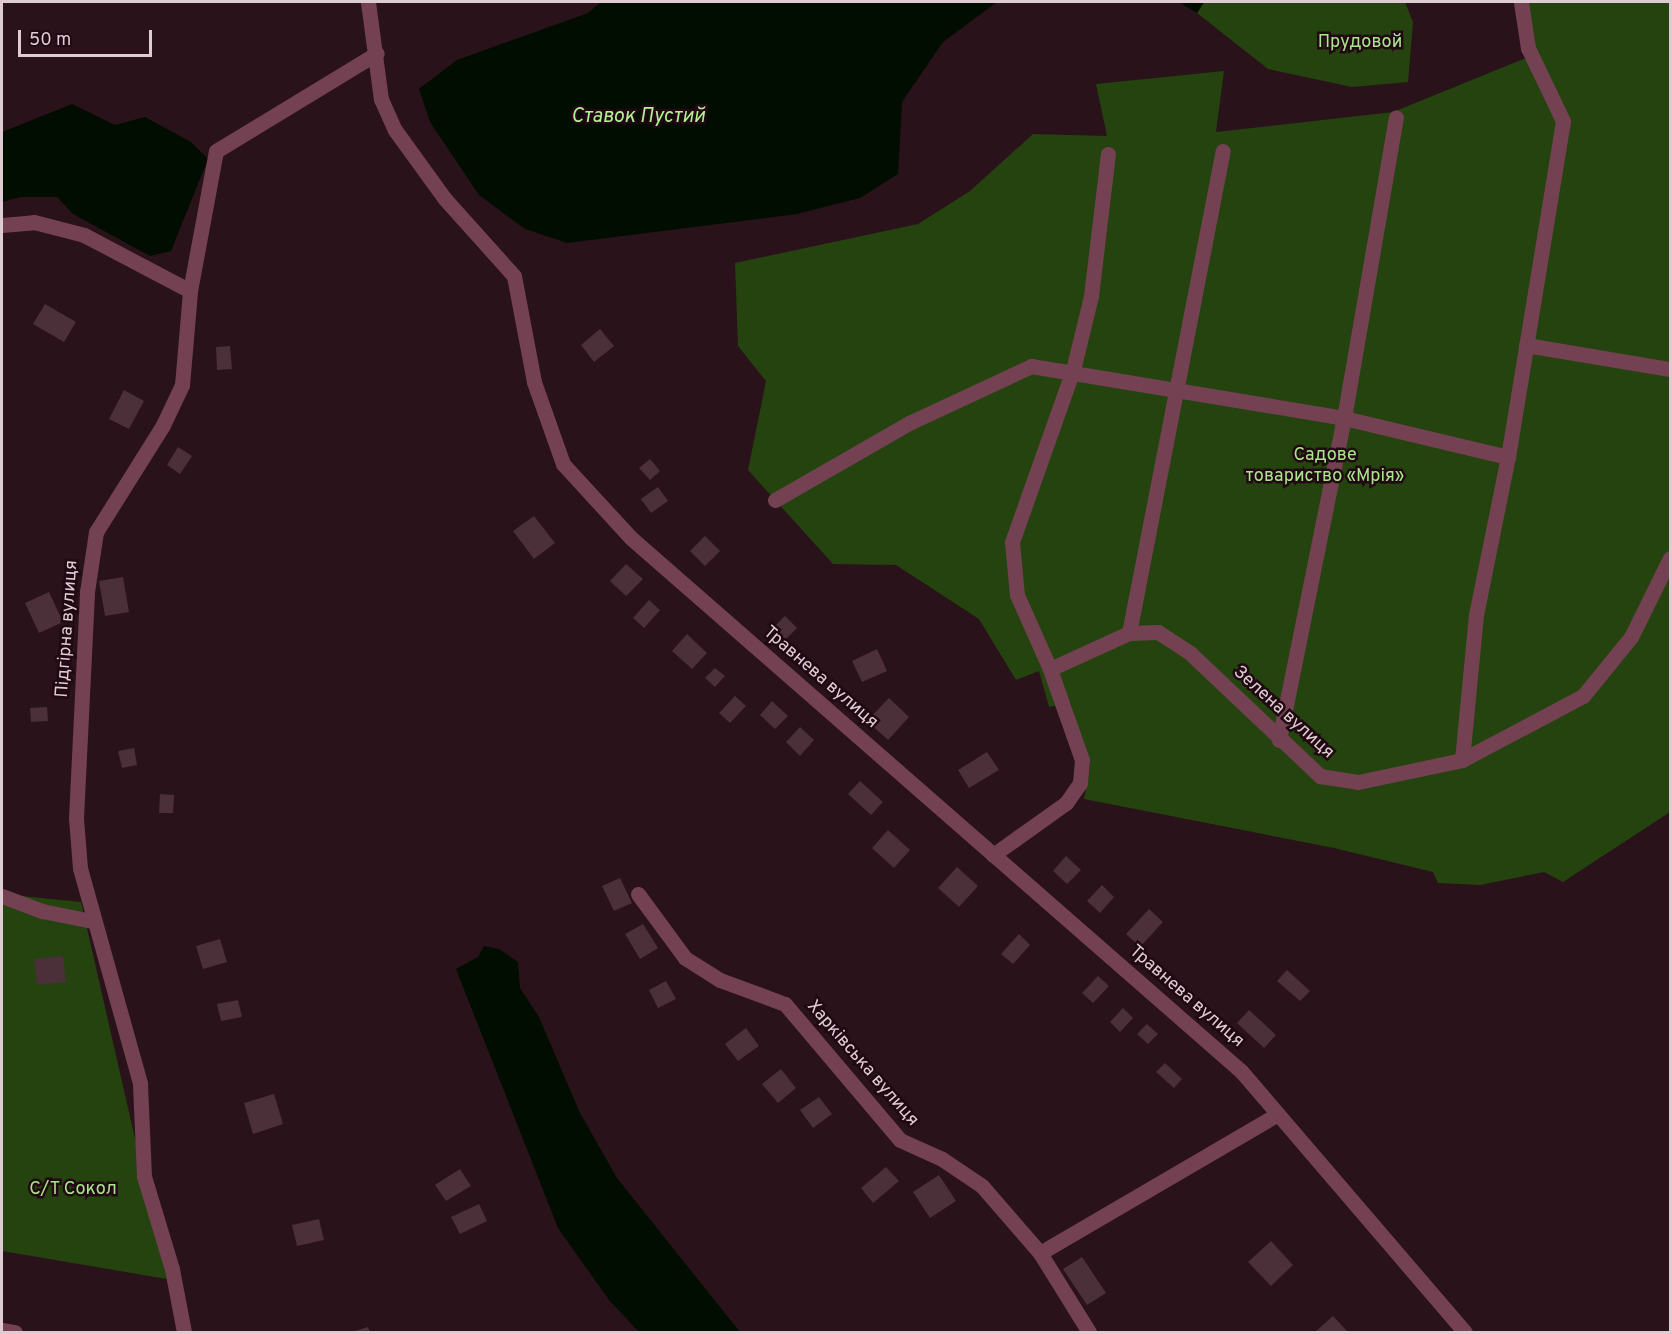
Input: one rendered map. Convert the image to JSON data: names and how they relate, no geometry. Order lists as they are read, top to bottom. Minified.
{"streets":{"street":["Підгірна вулиця","Травнева вулиця","Зелена вулиця","Харківська вулиця"]},"crossings":[["Підгірна вулиця","Травнева вулиця"]],"water":["Ставок Пустий"],"parks":["Прудовой","Садове товариство «Мрія»","С/Т Сокол"],"scale_bar":"50 m"}
